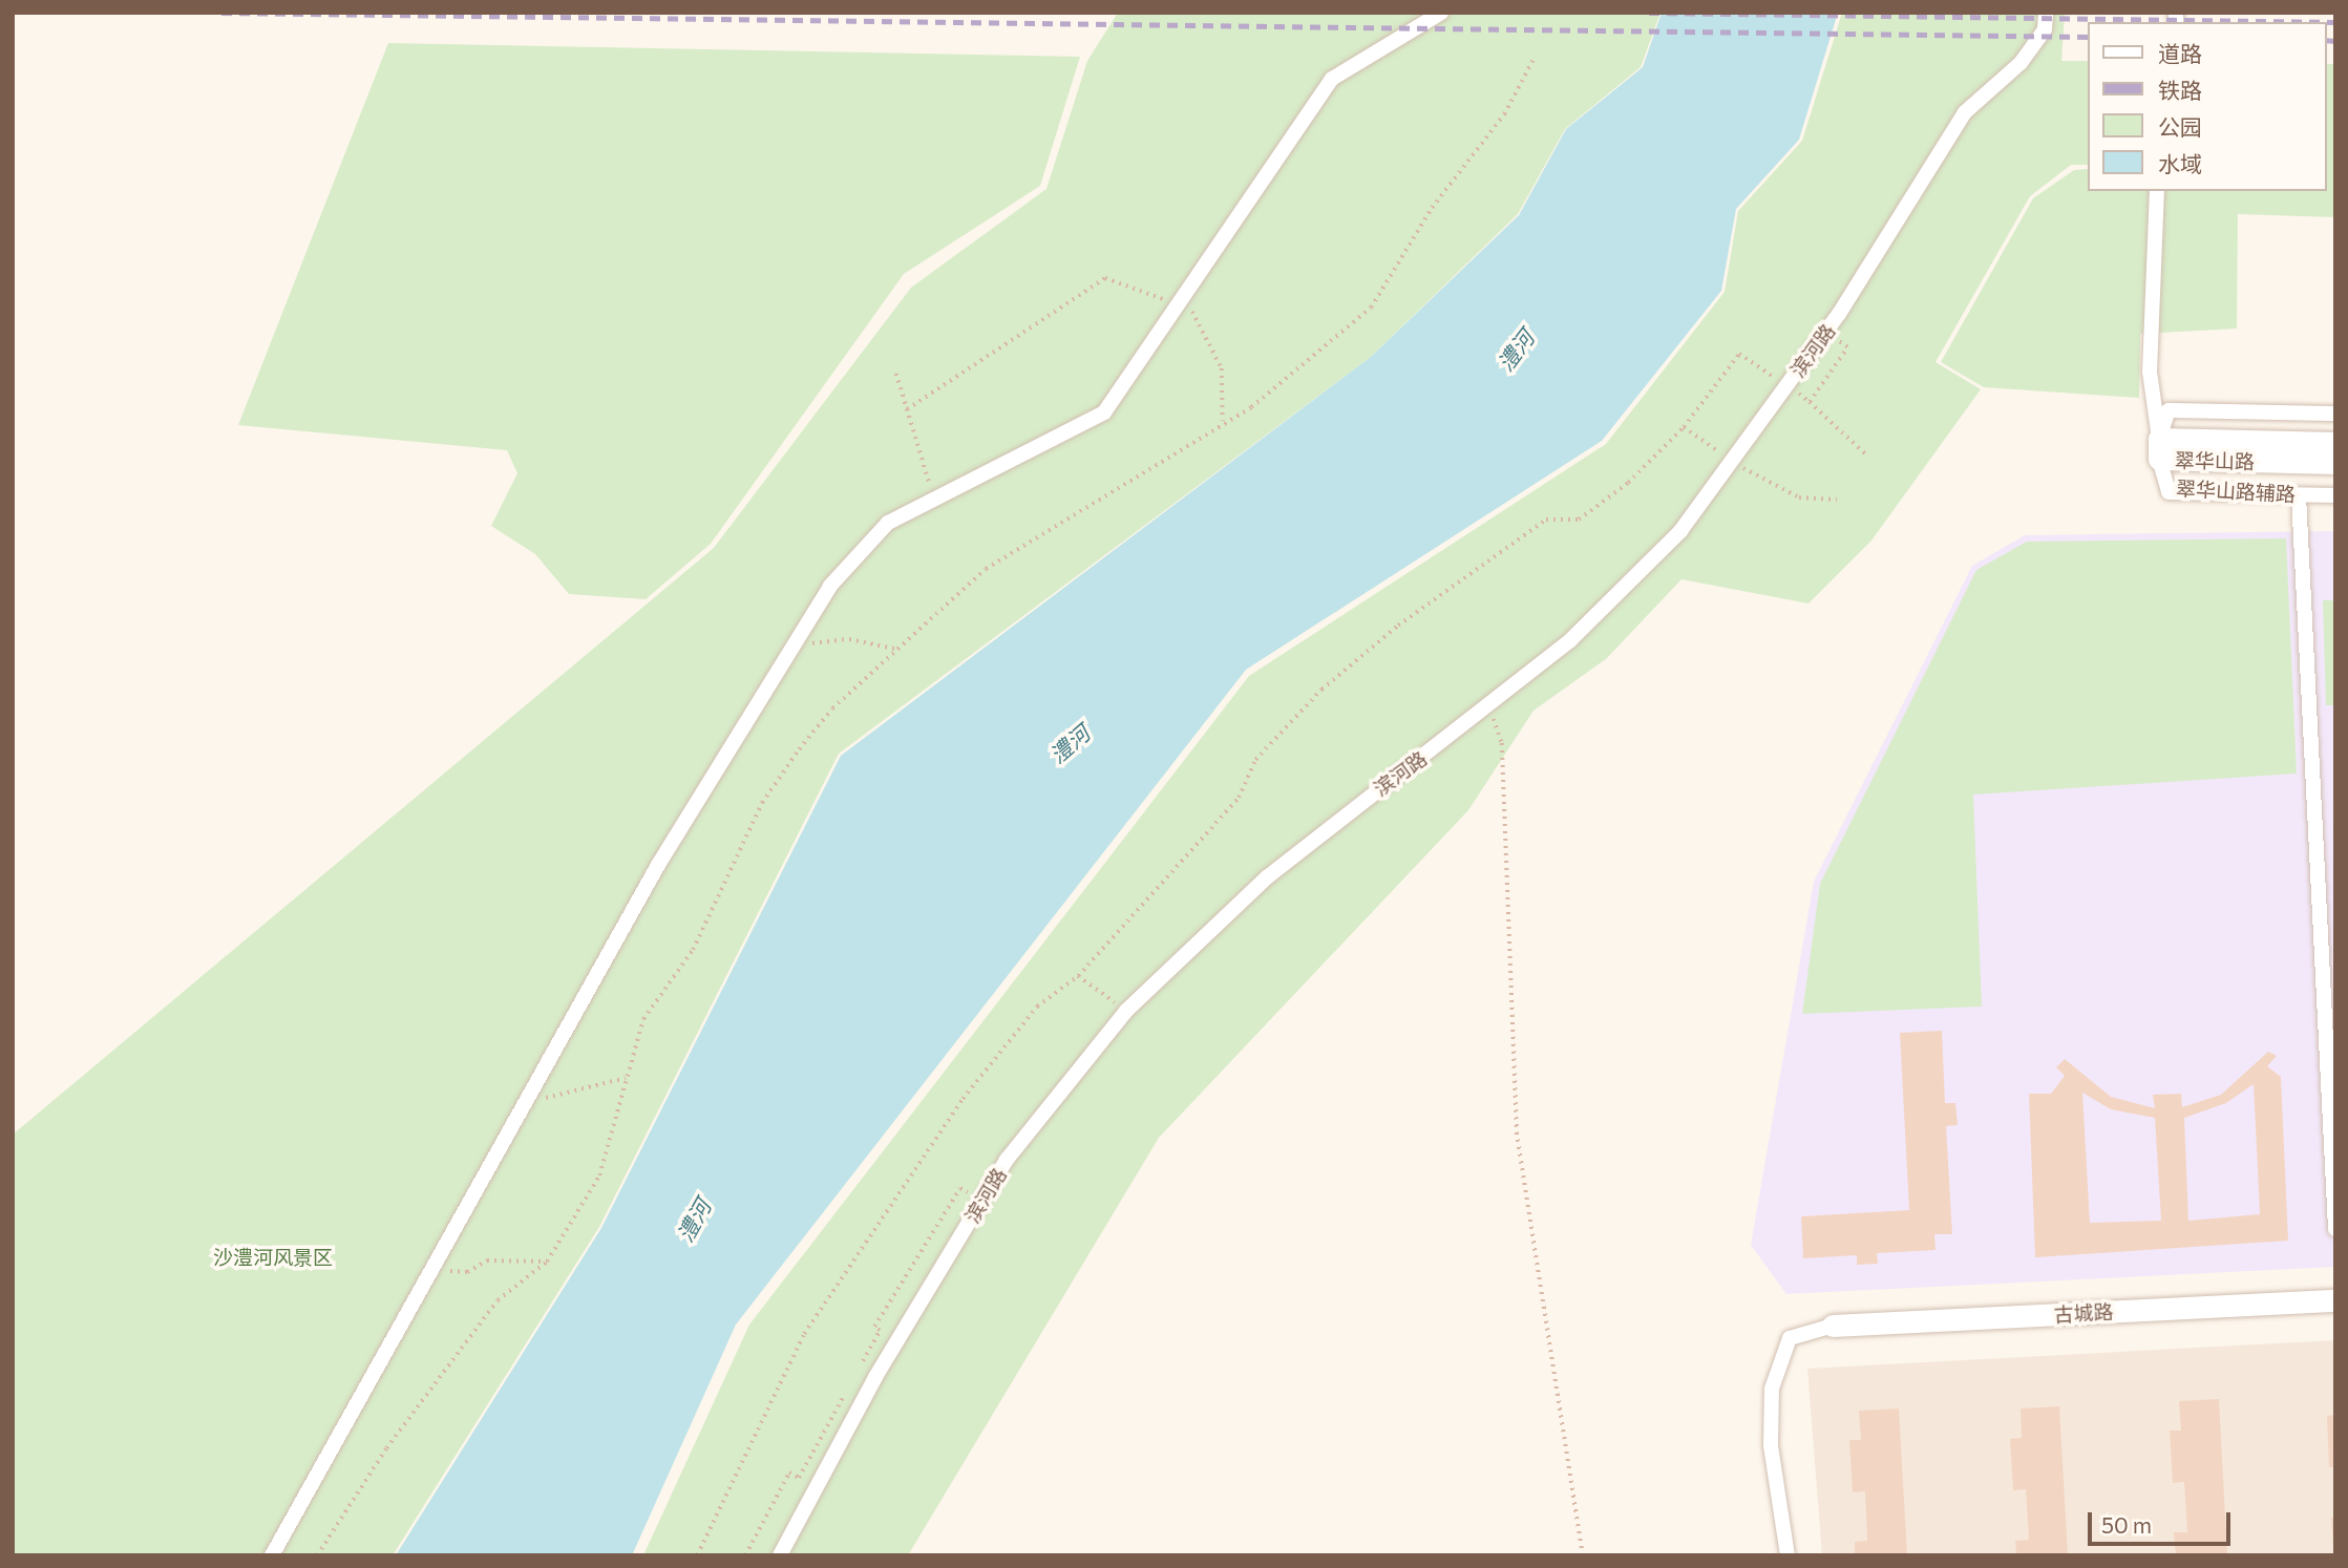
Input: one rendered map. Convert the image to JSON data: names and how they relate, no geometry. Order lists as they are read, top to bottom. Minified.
{"streets":{"street":["滨河路","翠华山路","翠华山路辅路","古城路"]},"crossings":[["翠华山路","翠华山路辅路"]],"water":["澧河"],"parks":["沙澧河风景区"],"legend":["道路","铁路","公园","水域"],"scale_bar":"50 m"}
